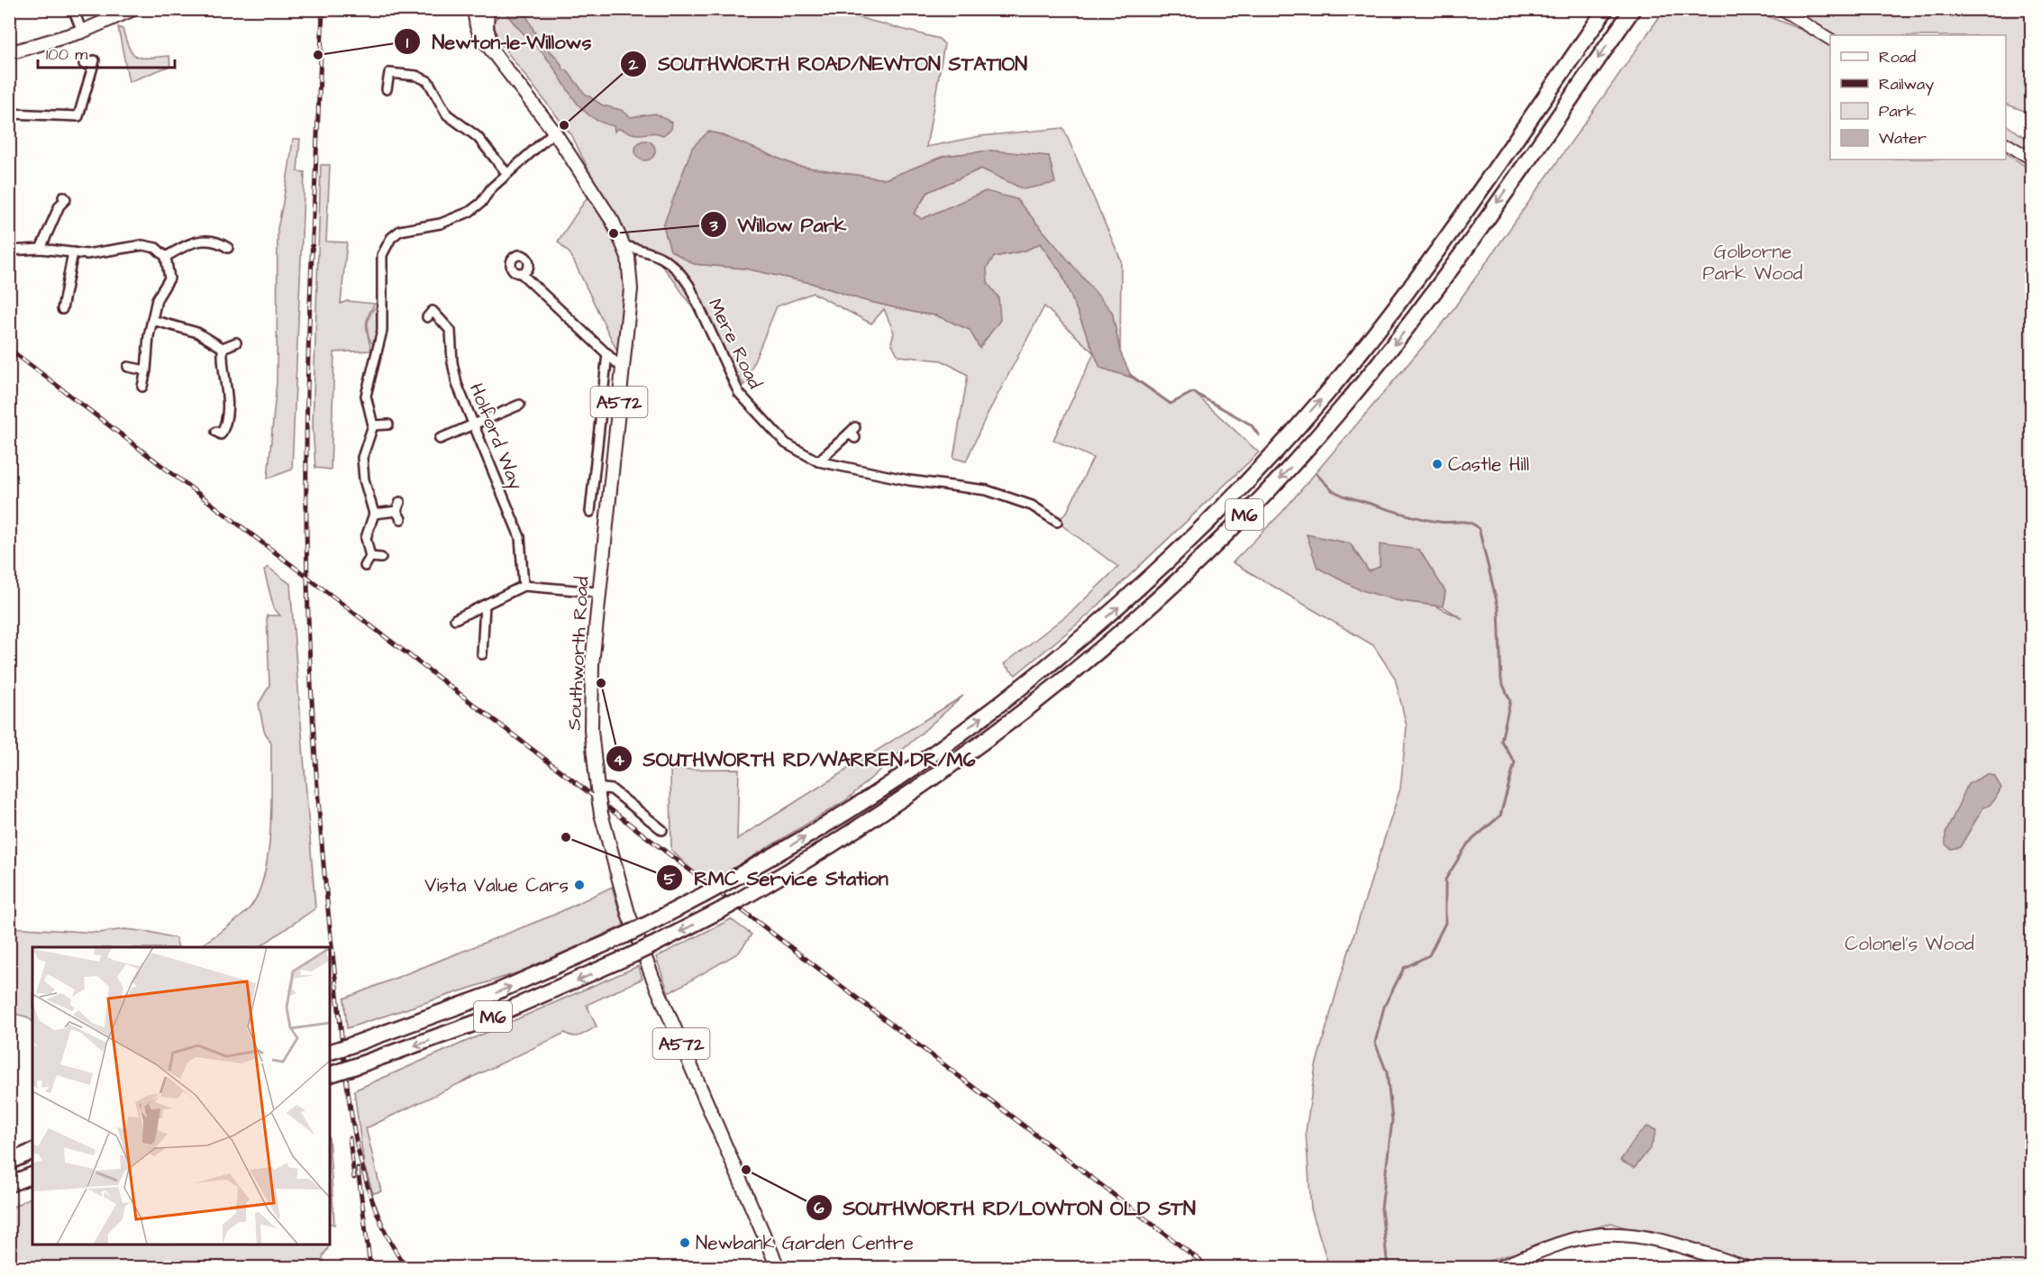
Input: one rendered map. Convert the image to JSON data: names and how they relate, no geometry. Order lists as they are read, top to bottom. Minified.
{"streets":{"highway":["M6"],"main road":["A572","Southworth Road"],"street":["Mere Road","Holford Way"]},"crossings":[["Mere Road","Southworth Road"]],"parks":["Golborne Park Wood","Colonel's Wood"],"places":["Newton-le-Willows","SOUTHWORTH ROAD/NEWTON STATION","Willow Park","Castle Hill","SOUTHWORTH RD/WARREN DR/M6","RMC Service Station","Vista Value Cars","SOUTHWORTH RD/LOWTON OLD STN","Newbank Garden Centre"],"legend":["Road","Railway","Park","Water"],"scale_bar":"100 m"}
